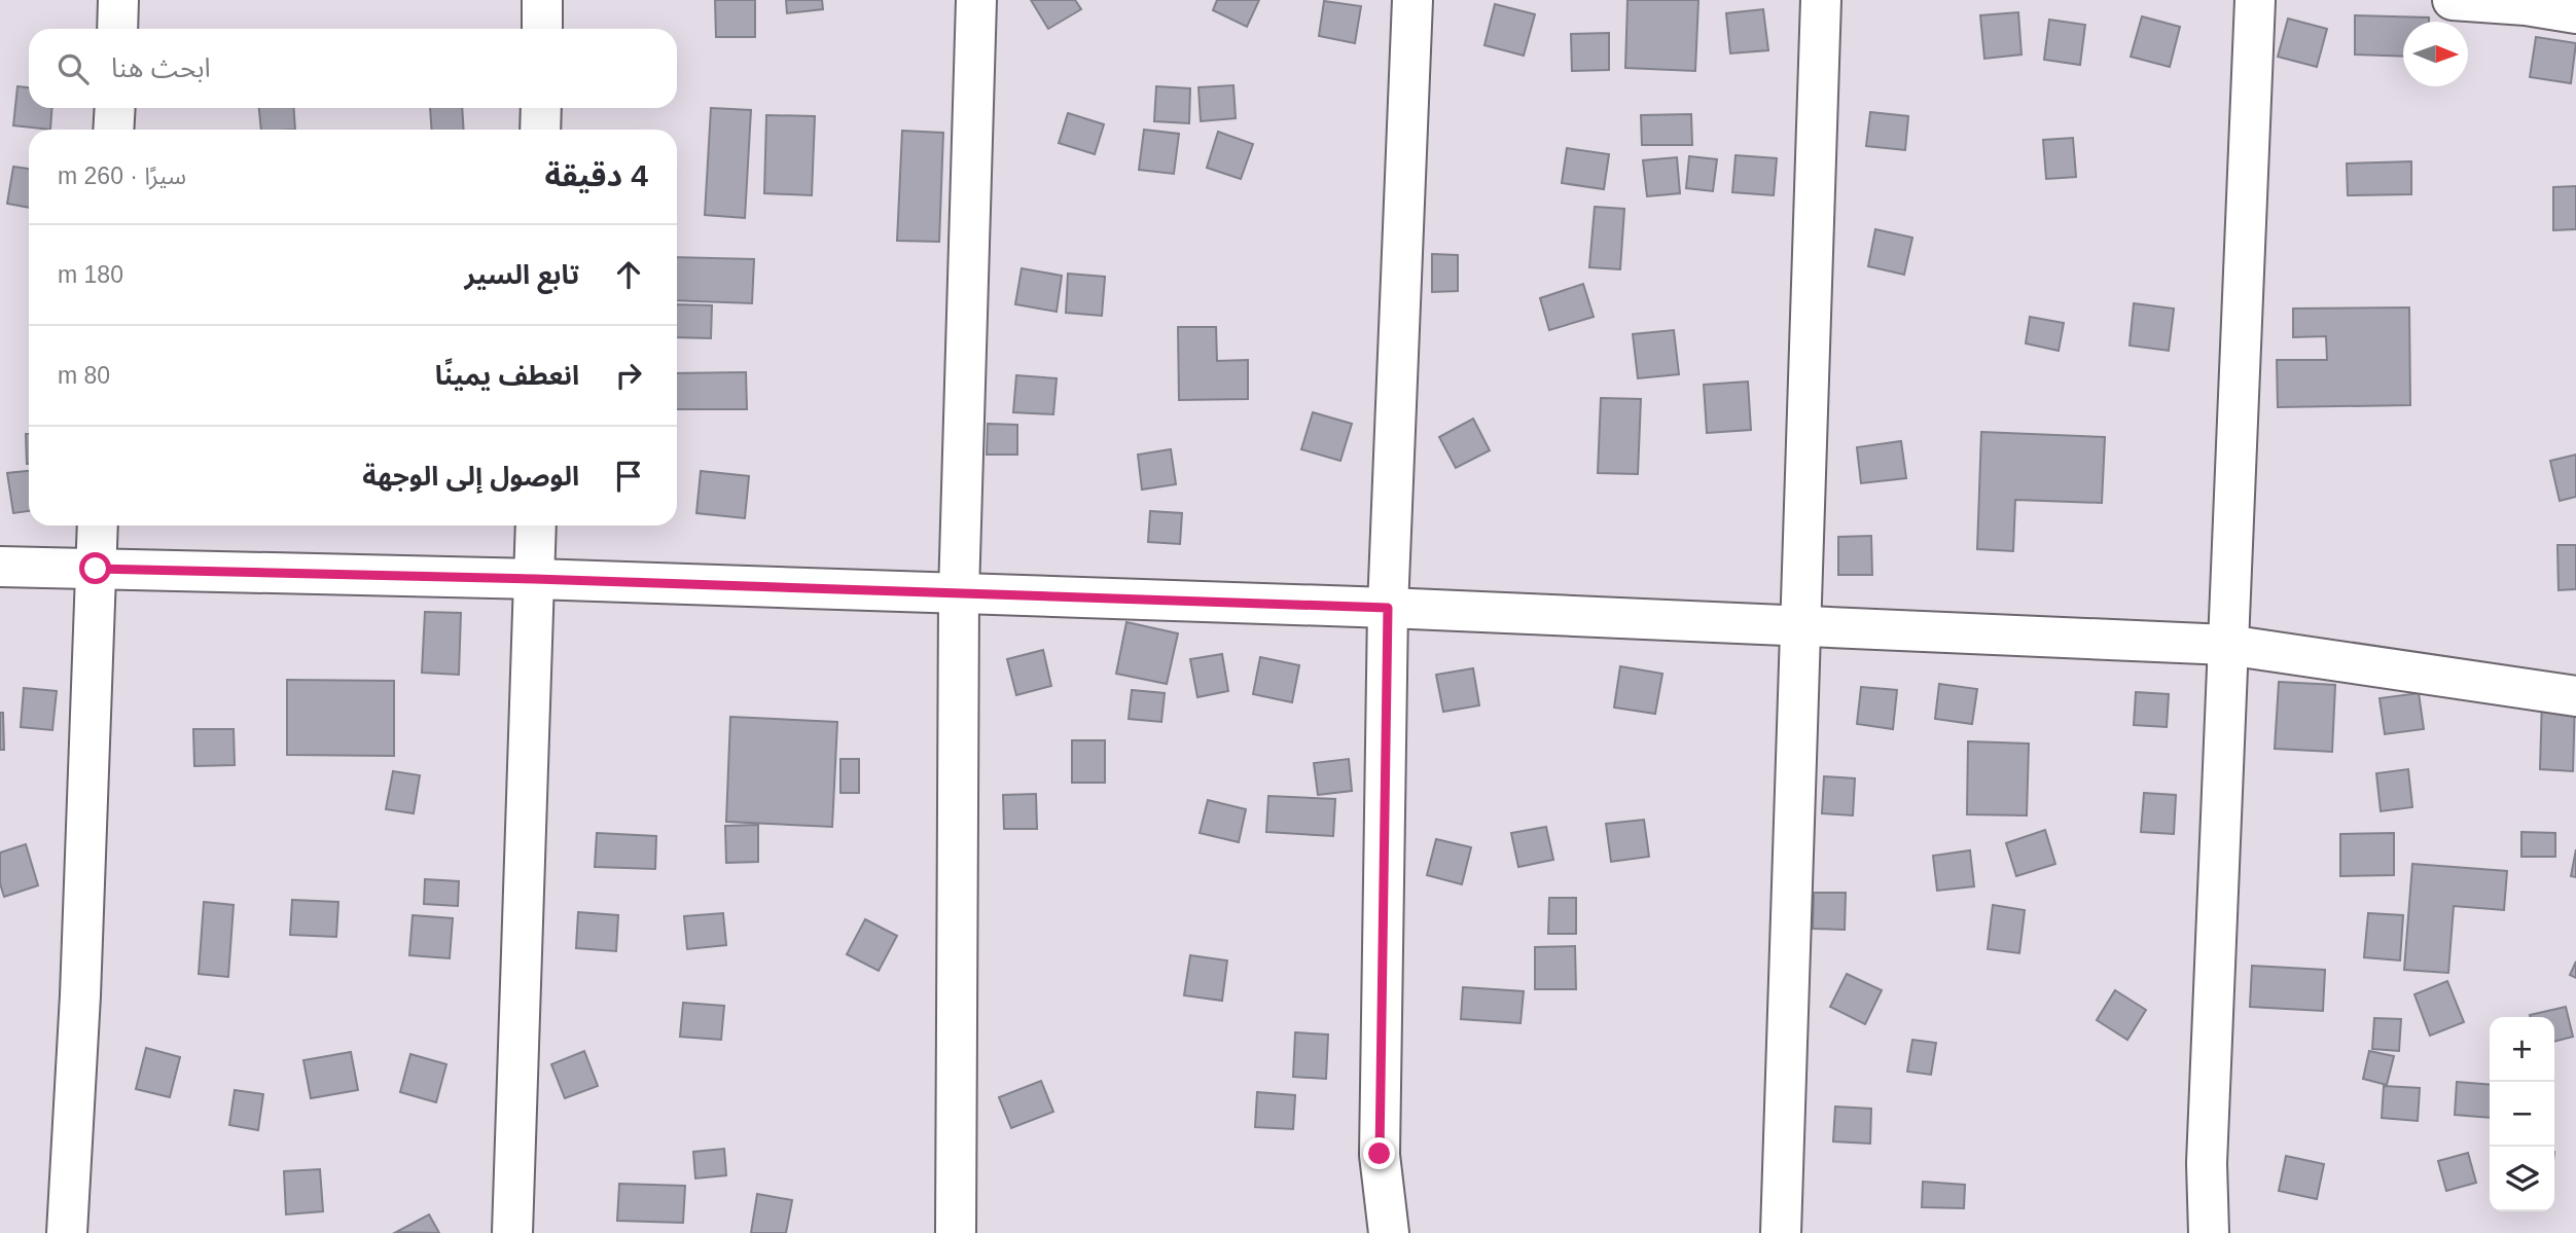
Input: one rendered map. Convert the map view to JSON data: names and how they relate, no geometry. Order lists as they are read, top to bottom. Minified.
{"north":"right","page":{"search":"ابحث هنا","heading":["4 دقيقة","سيرًا · 260 m"],"list":[["تابع السير","180 m"],["انعطف يمينًا","80 m"],"الوصول إلى الوجهة"],"map_buttons":["+","−"]}}
